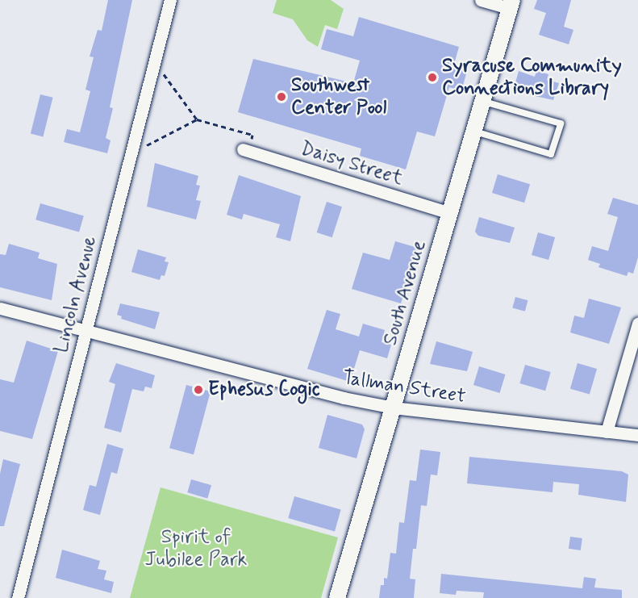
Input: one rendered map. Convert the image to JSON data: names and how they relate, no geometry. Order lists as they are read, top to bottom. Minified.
{"streets":{"main road":["South Avenue"],"street":["Daisy Street","Lincoln Avenue","Tallman Street"]},"crossings":[["Daisy Street","South Avenue"],["South Avenue","Tallman Street"],["Lincoln Avenue","Tallman Street"]],"parks":["Spirit of Jubilee Park"],"places":["Syracuse Community Connections Library","Southwest Center Pool","Ephesus Cogic"]}
